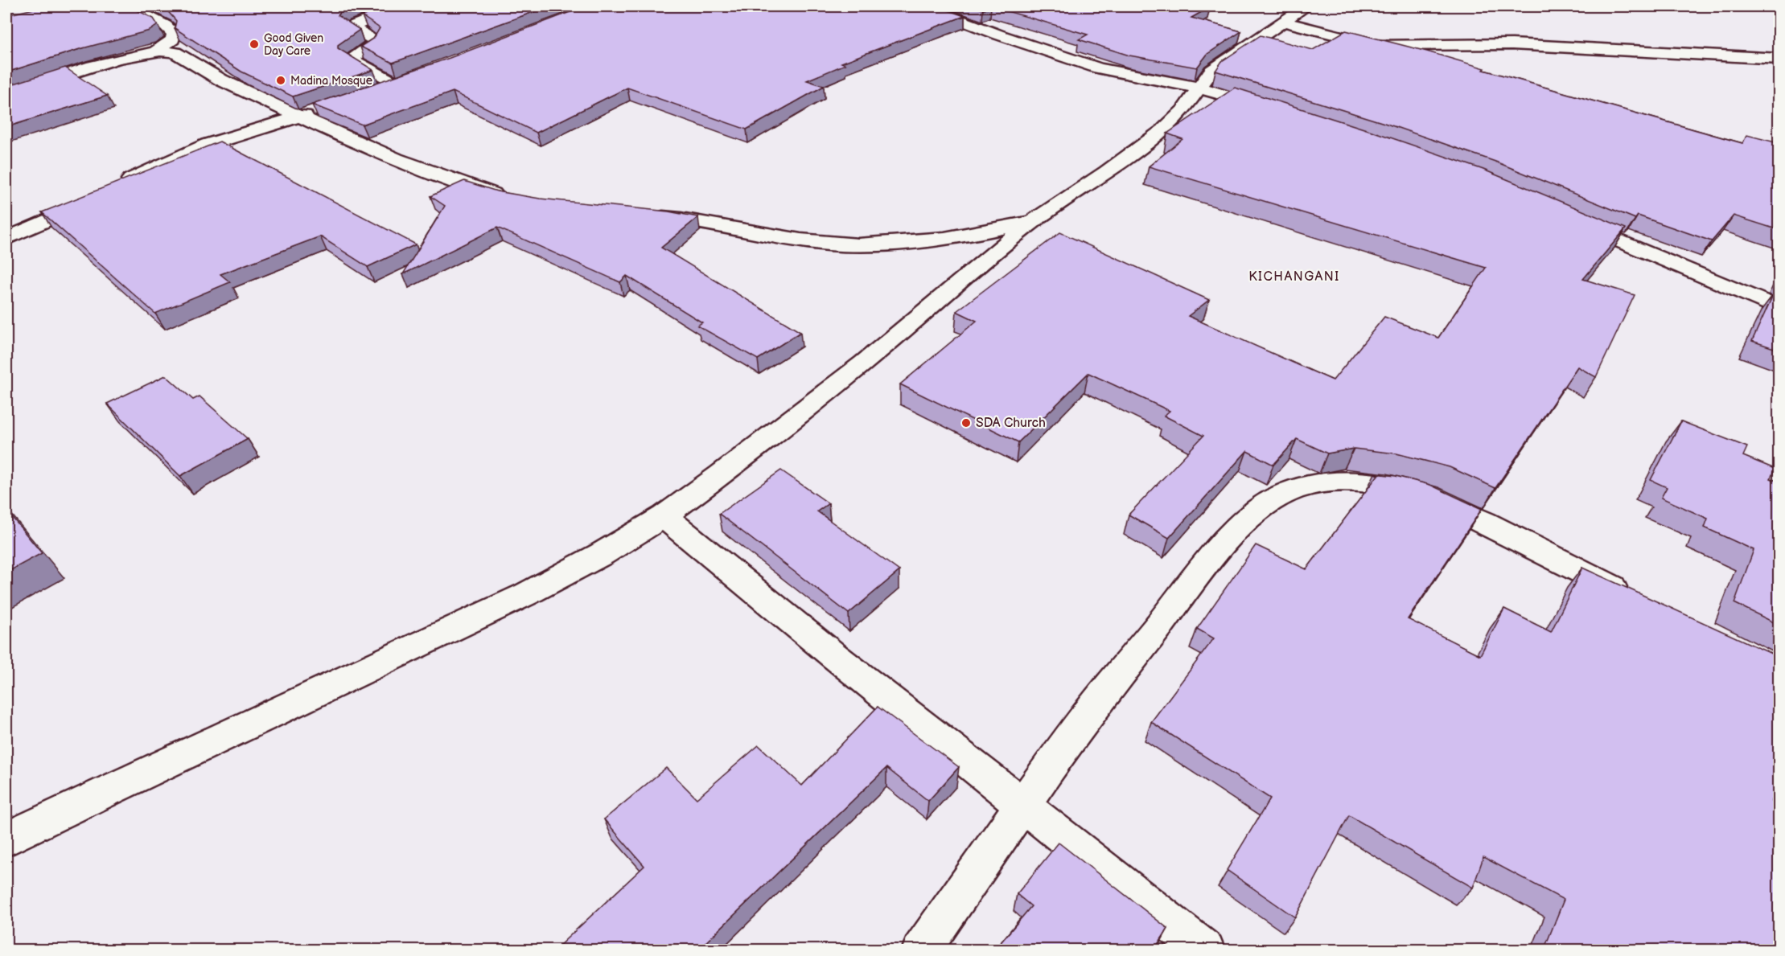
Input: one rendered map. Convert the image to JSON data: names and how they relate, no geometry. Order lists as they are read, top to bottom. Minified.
{"districts":["KICHANGANI"],"places":["Good Given Day Care","Madina Mosque","SDA Church"]}
